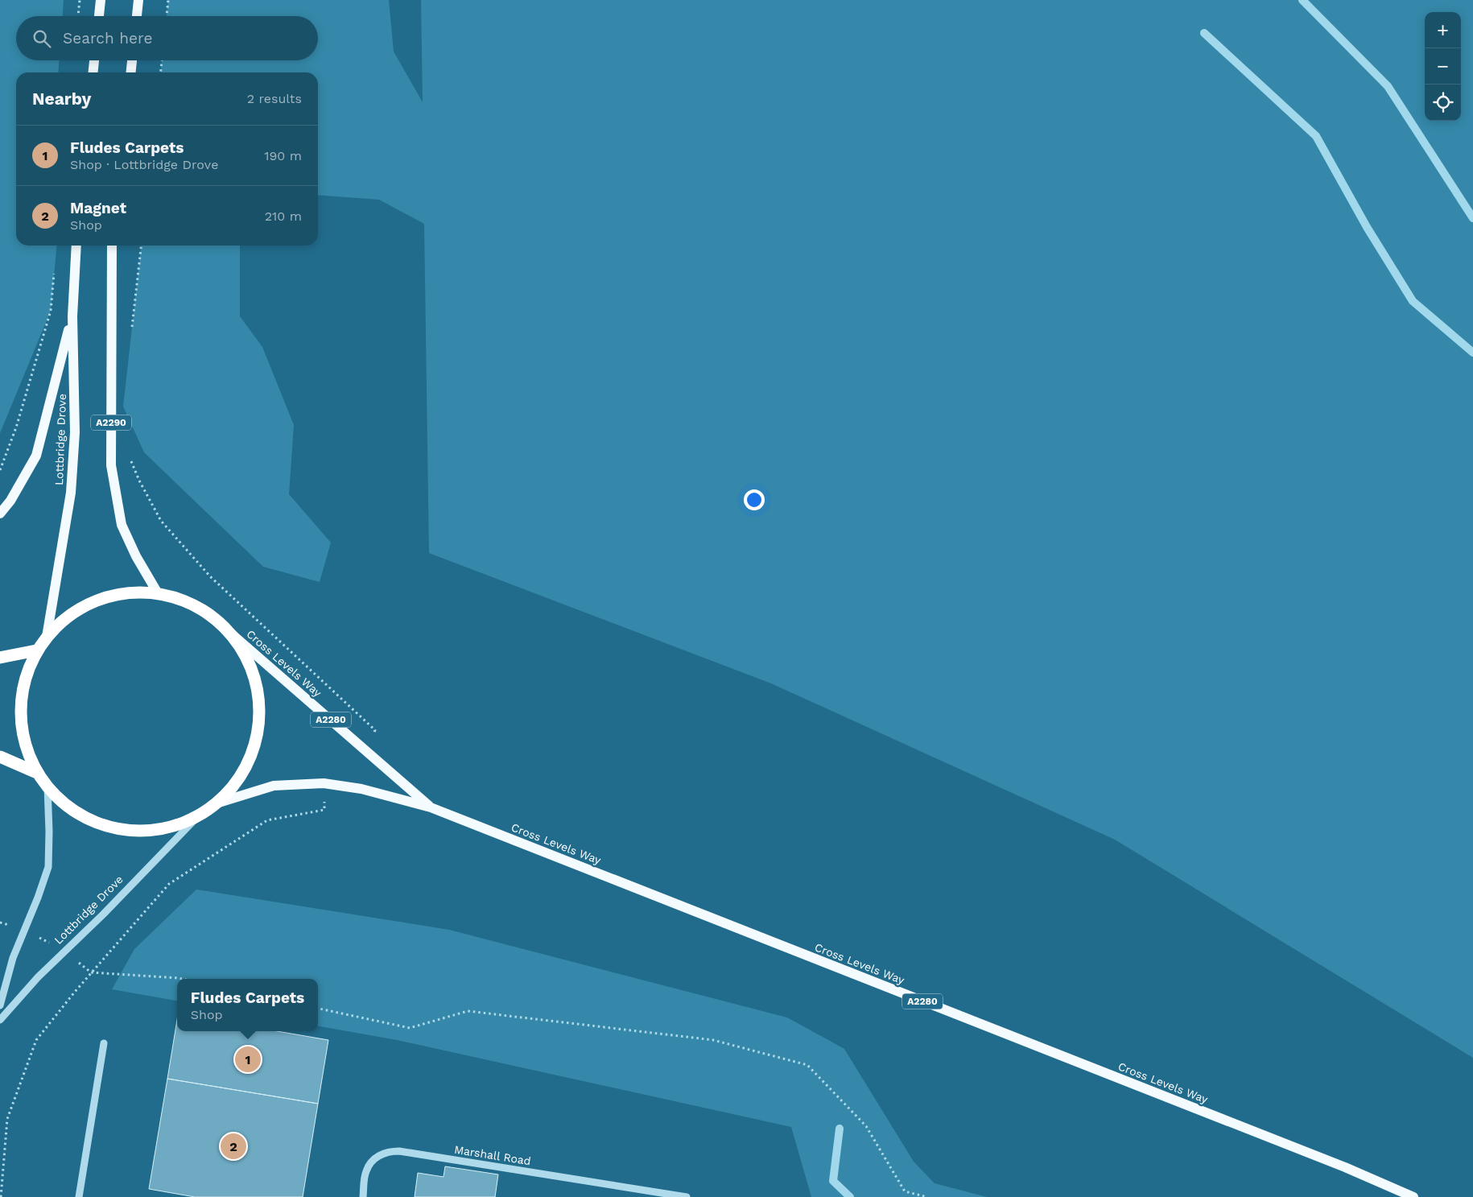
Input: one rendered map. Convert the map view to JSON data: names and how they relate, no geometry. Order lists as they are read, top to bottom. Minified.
{"streets":{"main road":["A2290","Lottbridge Drove","Cross Levels Way","A2280"],"street":["Marshall Road"]},"page":{"map_buttons":["+","−"],"search":"Search here","heading":["Nearby","2 results"],"list":[{"mark":"1","name":"Fludes Carpets","note":"Shop · Lottbridge Drove","value":"190 m"},{"mark":"2","name":"Magnet","note":"Shop","value":"210 m"}],"popup":["Fludes Carpets","Shop"],"pins":["1","2"]}}
